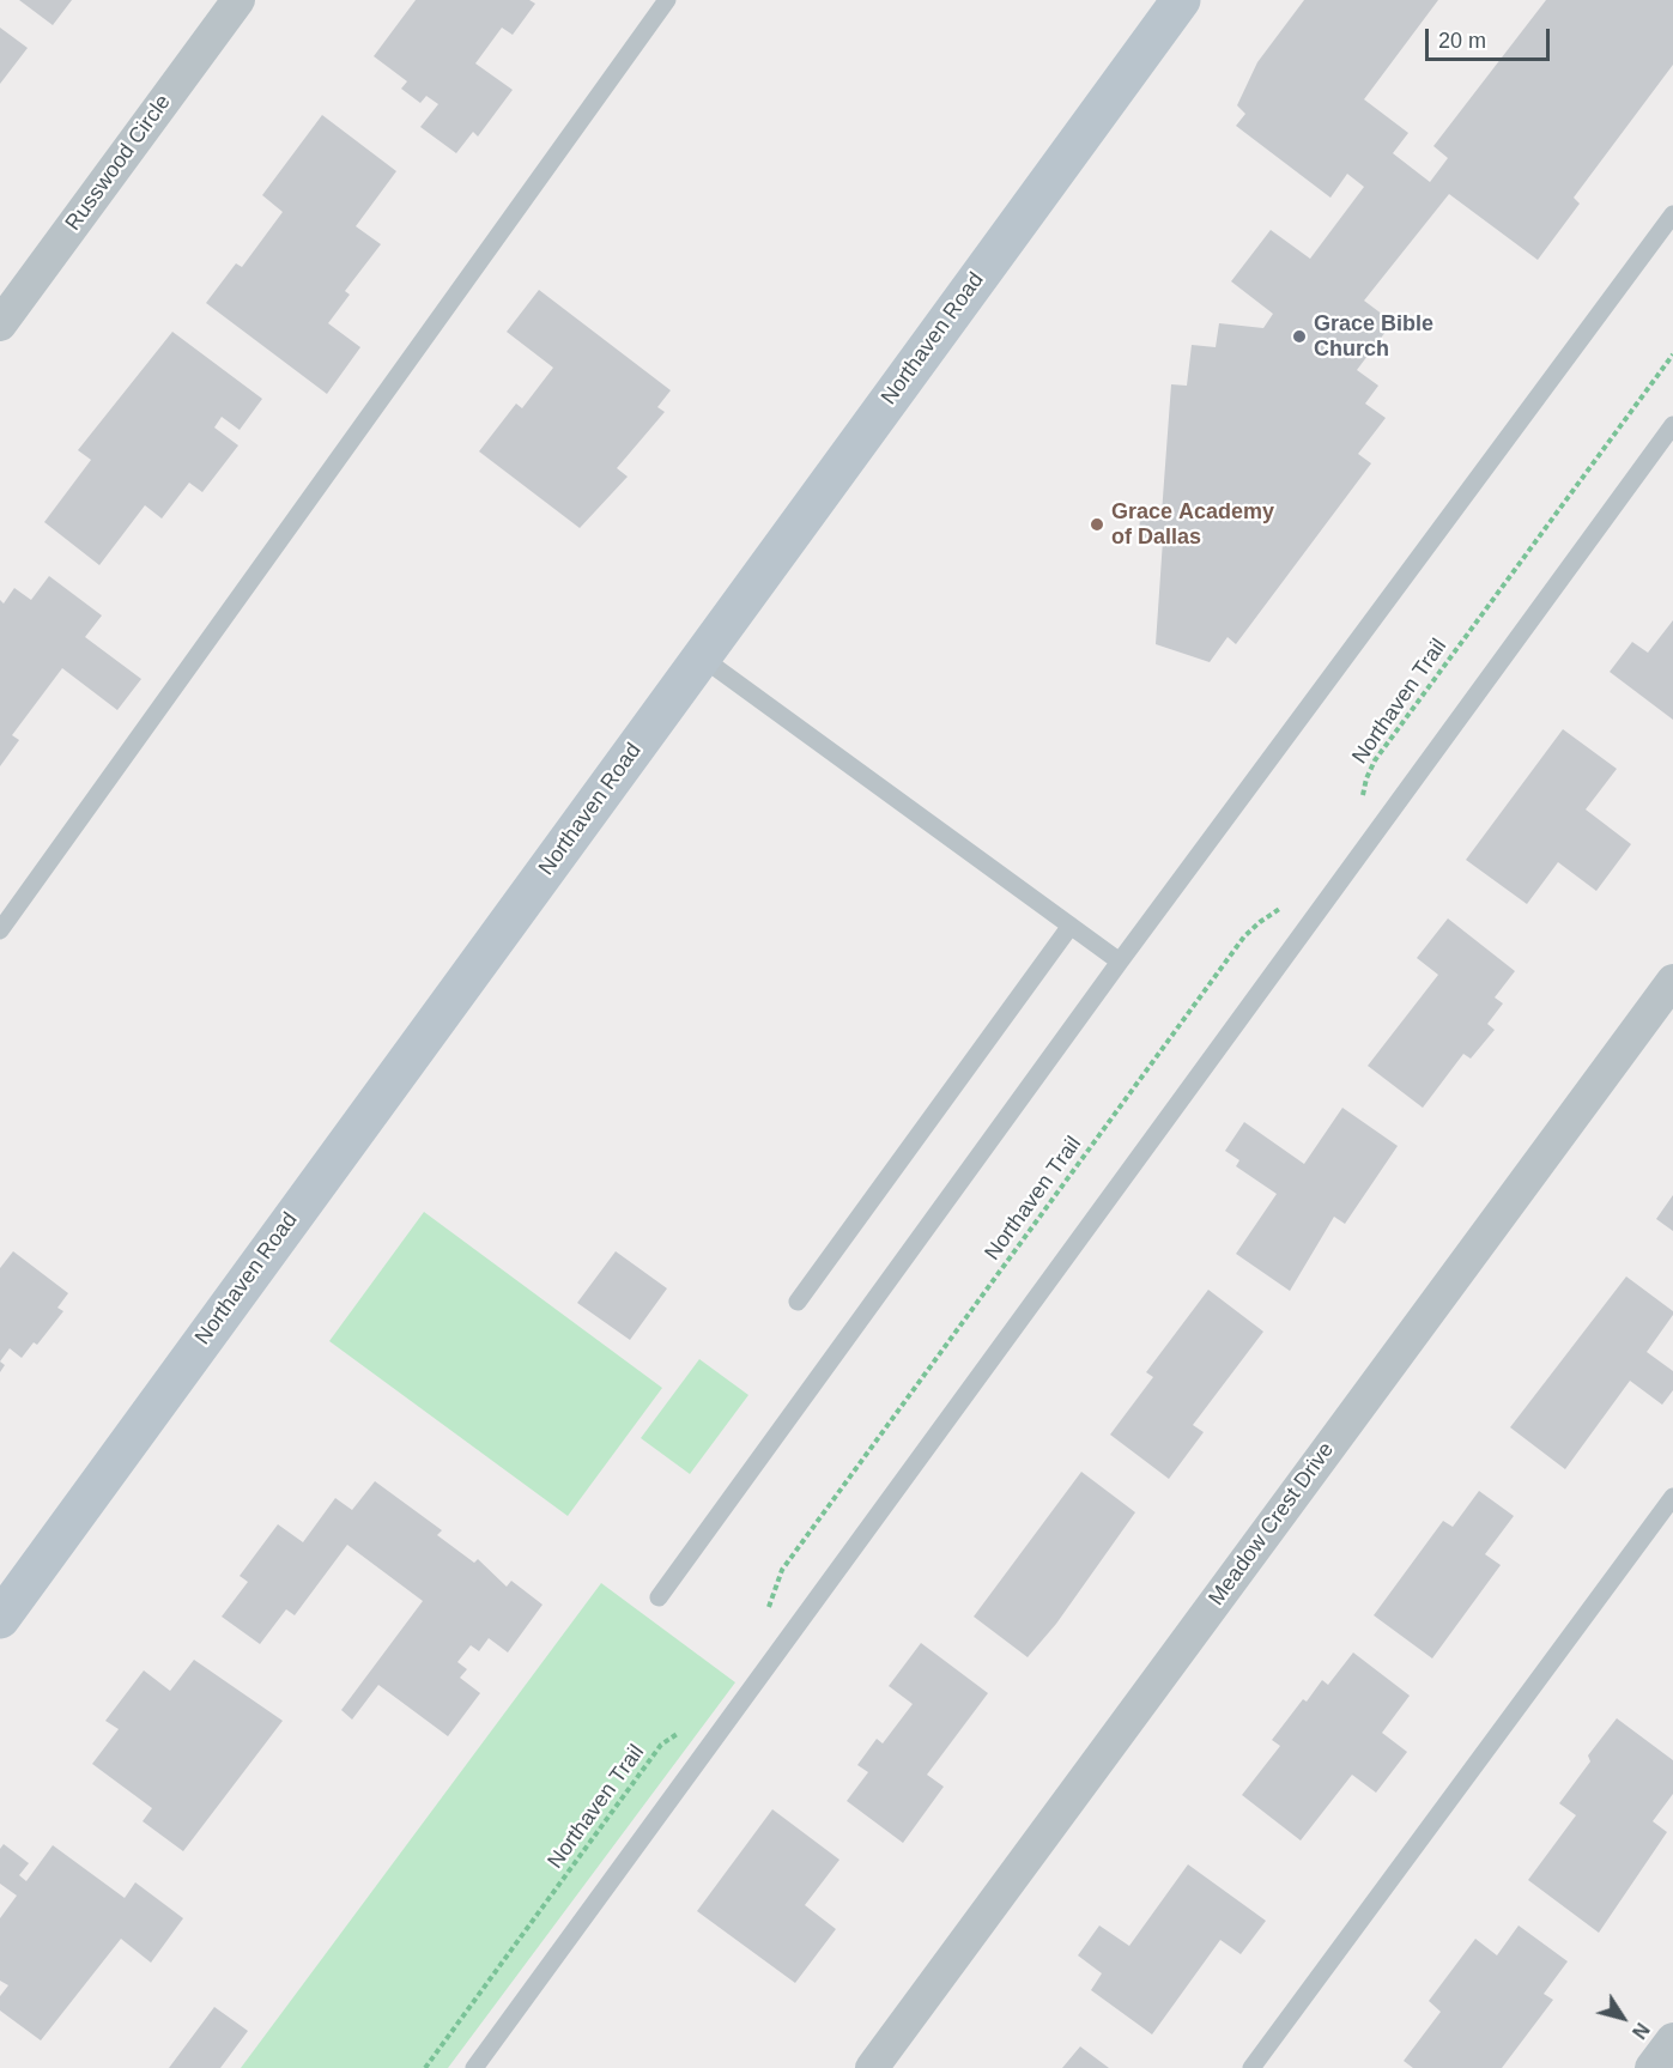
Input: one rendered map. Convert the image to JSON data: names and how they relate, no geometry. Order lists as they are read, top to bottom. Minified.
{"streets":{"street":["Russwood Circle","Northaven Road","Meadow Crest Drive"],"path":["Northaven Trail"]},"places":["Grace Bible Church","Grace Academy of Dallas"],"scale_bar":"20 m","north":"bottom right"}
